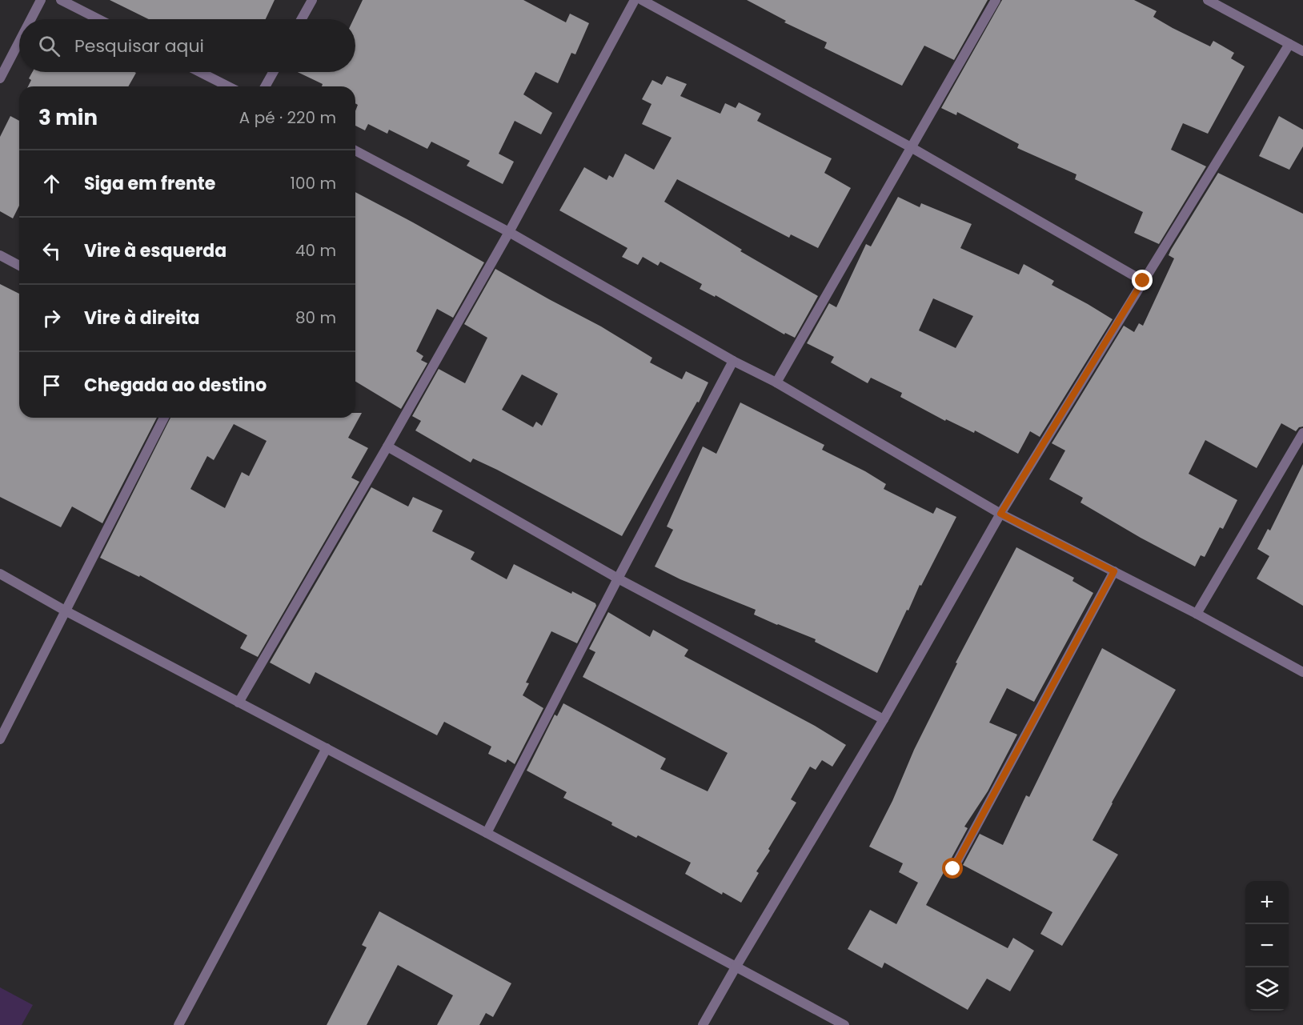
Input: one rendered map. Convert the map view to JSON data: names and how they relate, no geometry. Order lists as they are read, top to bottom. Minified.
{"page":{"search":"Pesquisar aqui","heading":["3 min","A pé · 220 m"],"list":[["Siga em frente","100 m"],["Vire à esquerda","40 m"],["Vire à direita","80 m"],"Chegada ao destino"],"map_buttons":["+","−"]}}
